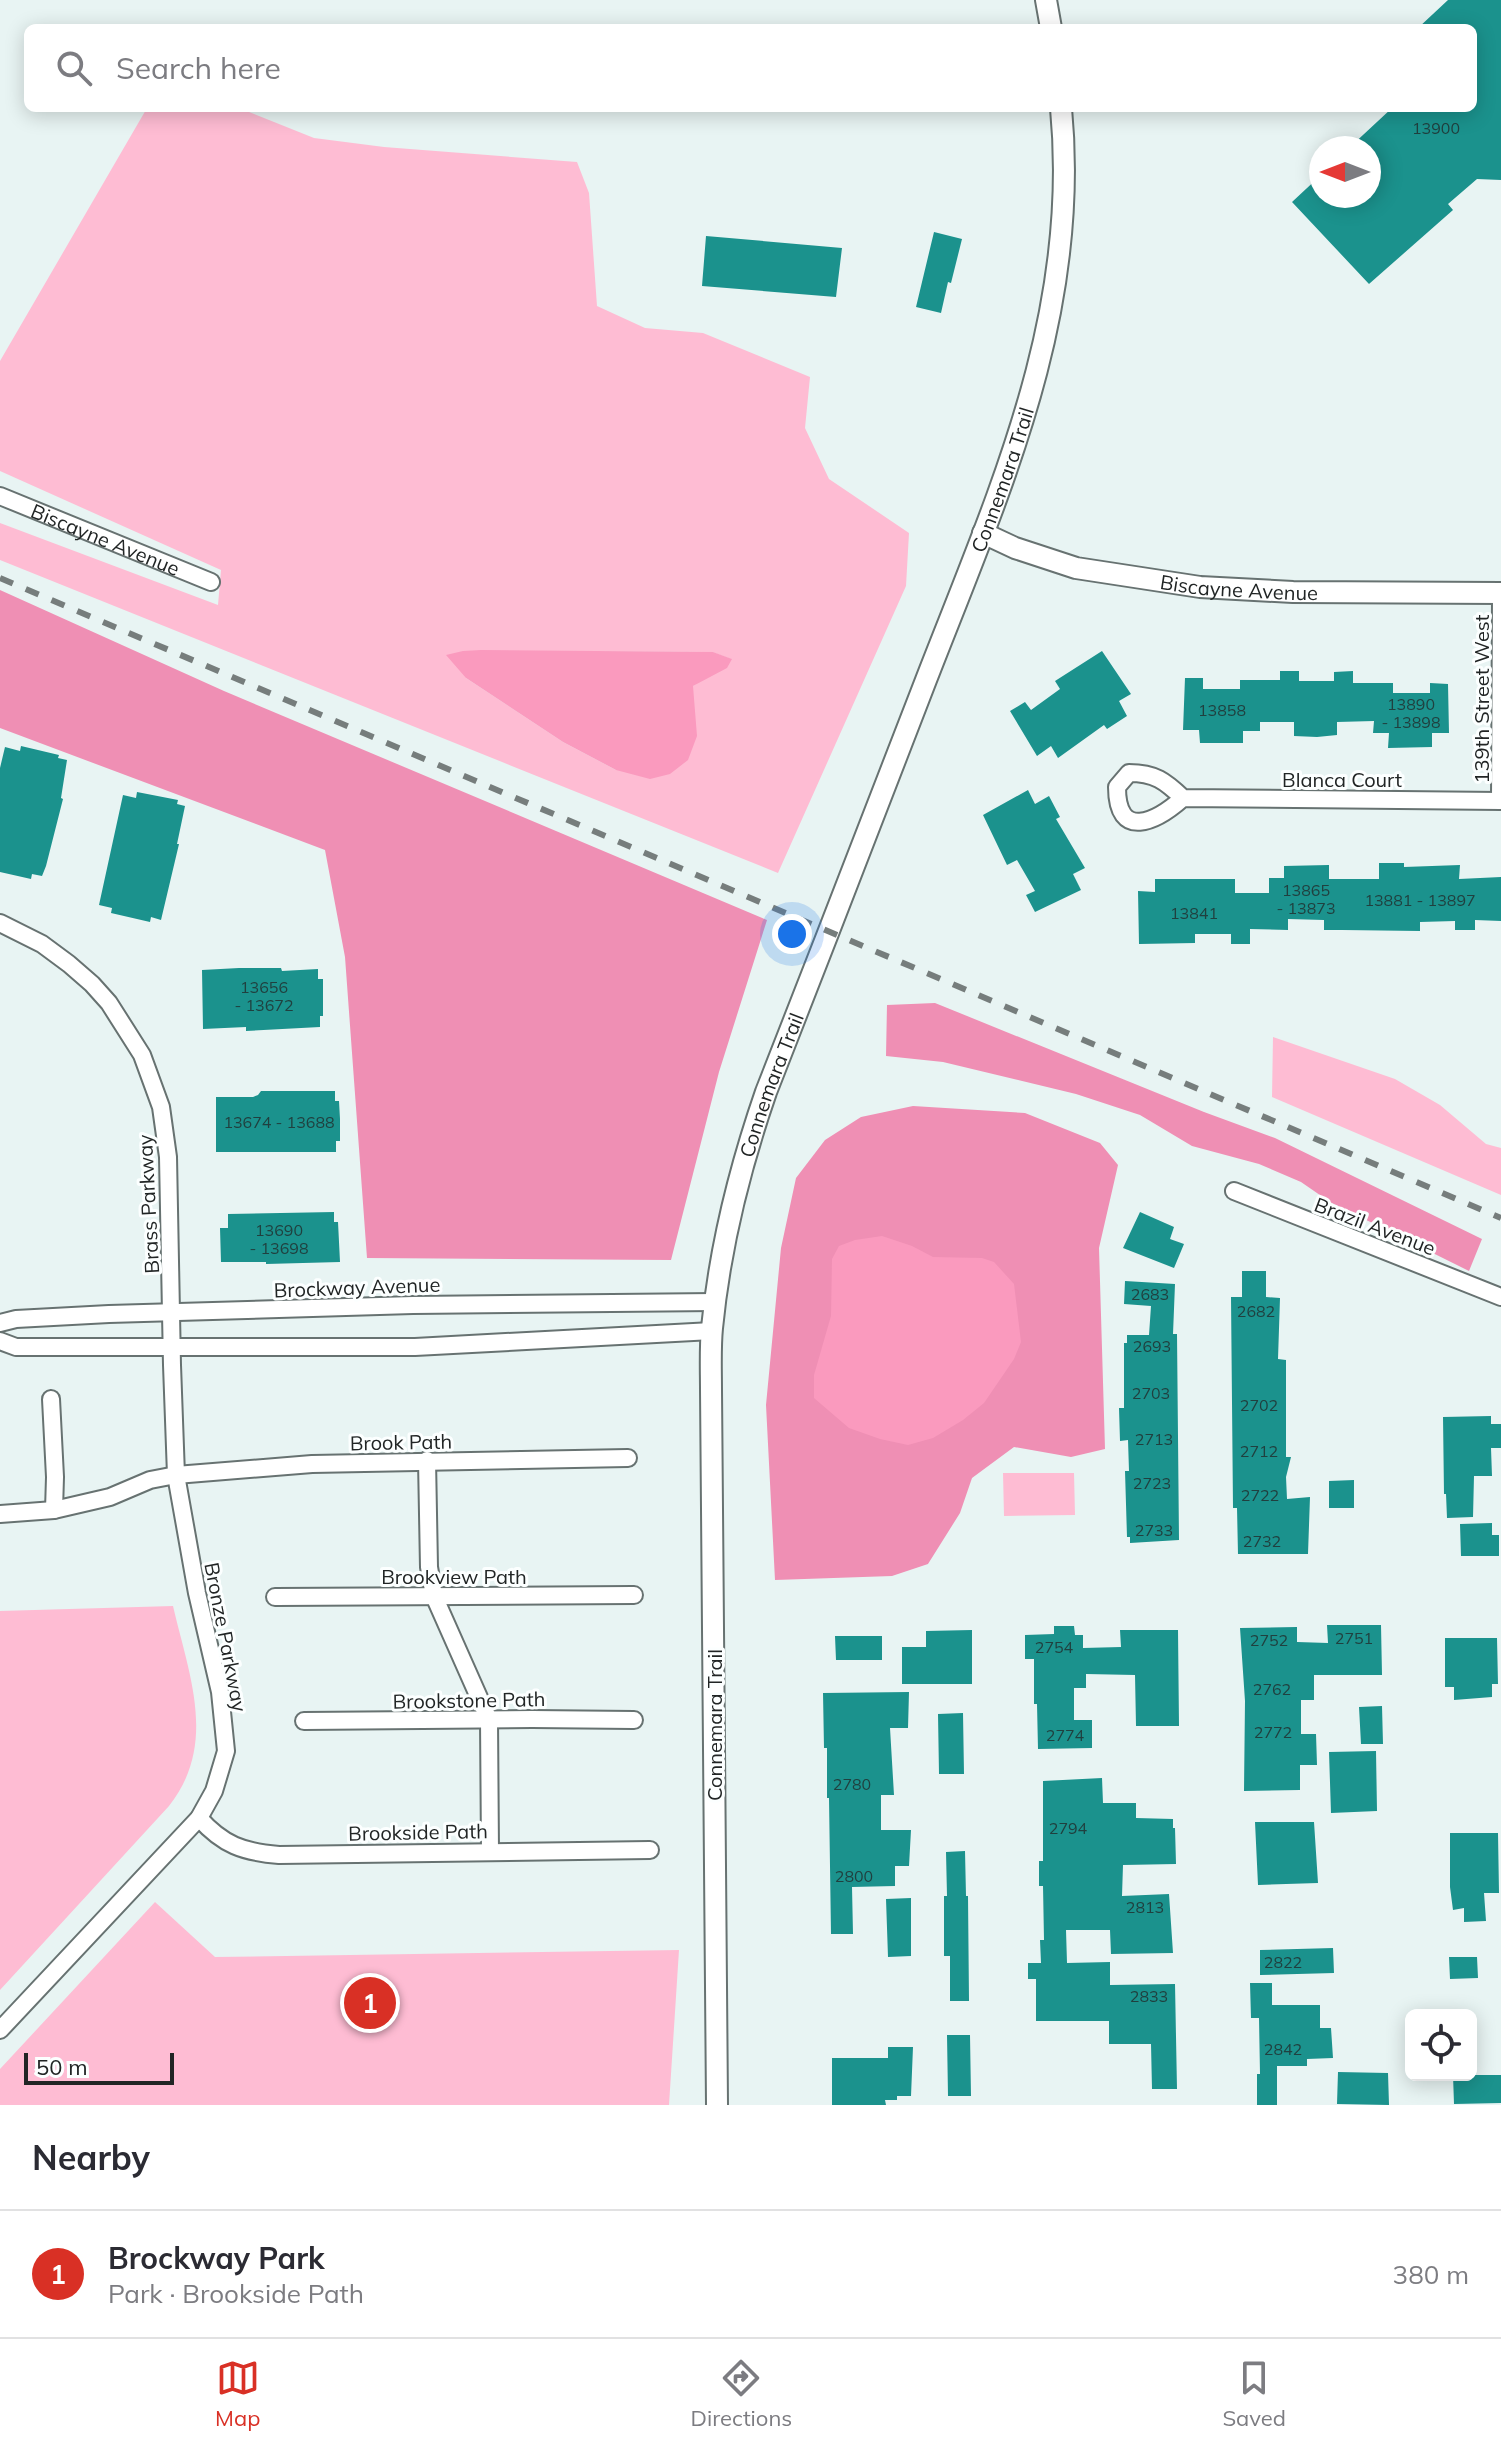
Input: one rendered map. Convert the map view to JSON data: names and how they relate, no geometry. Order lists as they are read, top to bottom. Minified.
{"streets":{"street":["Connemara Trail","Biscayne Avenue","139th Street West","Blanca Court","Brass Parkway","Brazil Avenue","Brockway Avenue","Brook Path","Brookview Path","Bronze Parkway","Brookstone Path","Brookside Path"]},"crossings":[["Connemara Trail","Biscayne Avenue"],["Connemara Trail","Brockway Avenue"],["Biscayne Avenue","139th Street West"],["139th Street West","Blanca Court"],["Brass Parkway","Brockway Avenue"],["Brass Parkway","Bronze Parkway"],["Brockway Avenue","Bronze Parkway"],["Brook Path","Bronze Parkway"],["Bronze Parkway","Brookside Path"]],"house_numbers":["13900","13890 - 13898","13858","13865 - 13873","13881 - 13897","13841","13656 - 13672","13674 - 13688","13690 - 13698","2683","2682","2693","2703","2702","2713","2712","2723","2722","2733","2732","2751","2752","2754","2762","2772","2774","2780","2794","2800","2813","2822","2833","2842"],"scale_bar":"50 m","north":"left","page":{"search":"Search here","pins":"1","scale":"50 m","heading":"Nearby","list":[{"mark":"1","name":"Brockway Park","note":"Park · Brookside Path","value":"380 m"}],"nav":["Map","Directions","Saved"]}}
